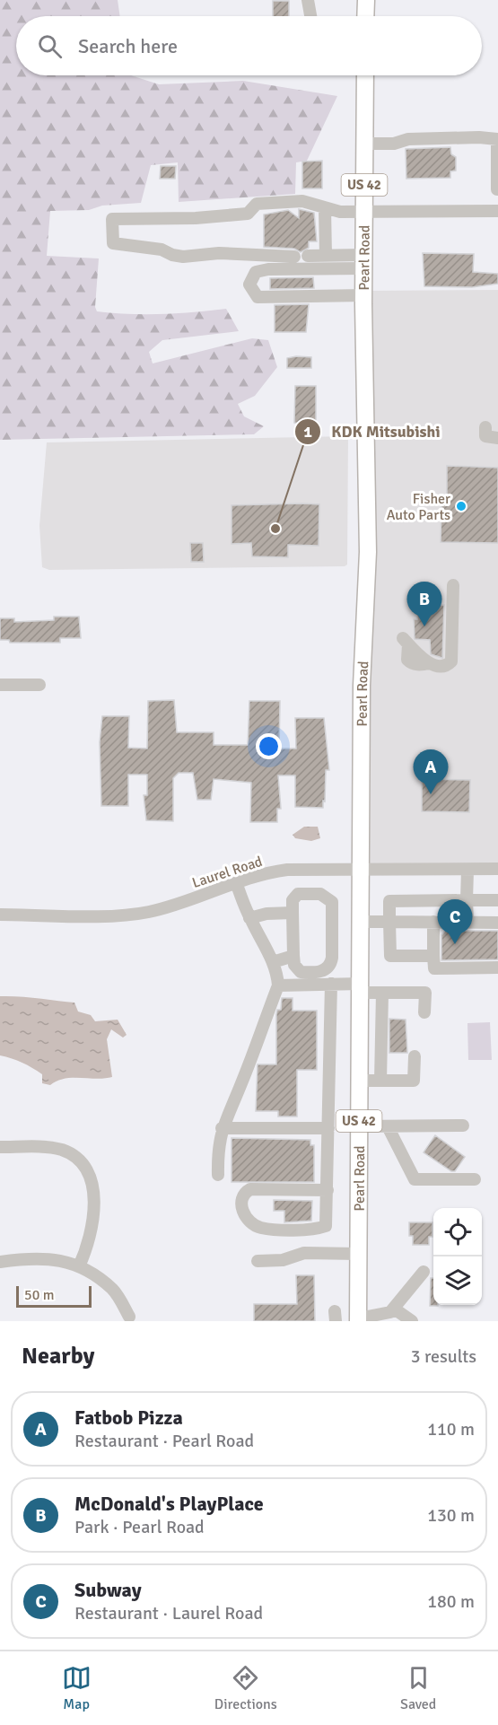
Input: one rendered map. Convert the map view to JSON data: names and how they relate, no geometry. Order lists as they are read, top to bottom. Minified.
{"streets":{"main road":["US 42","Pearl Road"],"street":["Laurel Road"]},"crossings":[["Pearl Road","Laurel Road"]],"places":["Fisher Auto Parts","KDK Mitsubishi"],"scale_bar":"50 m","page":{"search":"Search here","pins":["B","A","C"],"scale":"50 m","heading":["Nearby","3 results"],"list":[{"mark":"A","name":"Fatbob Pizza","note":"Restaurant · Pearl Road","value":"110 m"},{"mark":"B","name":"McDonald's PlayPlace","note":"Park · Pearl Road","value":"130 m"},{"mark":"C","name":"Subway","note":"Restaurant · Laurel Road","value":"180 m"}],"nav":["Map","Directions","Saved"]}}
